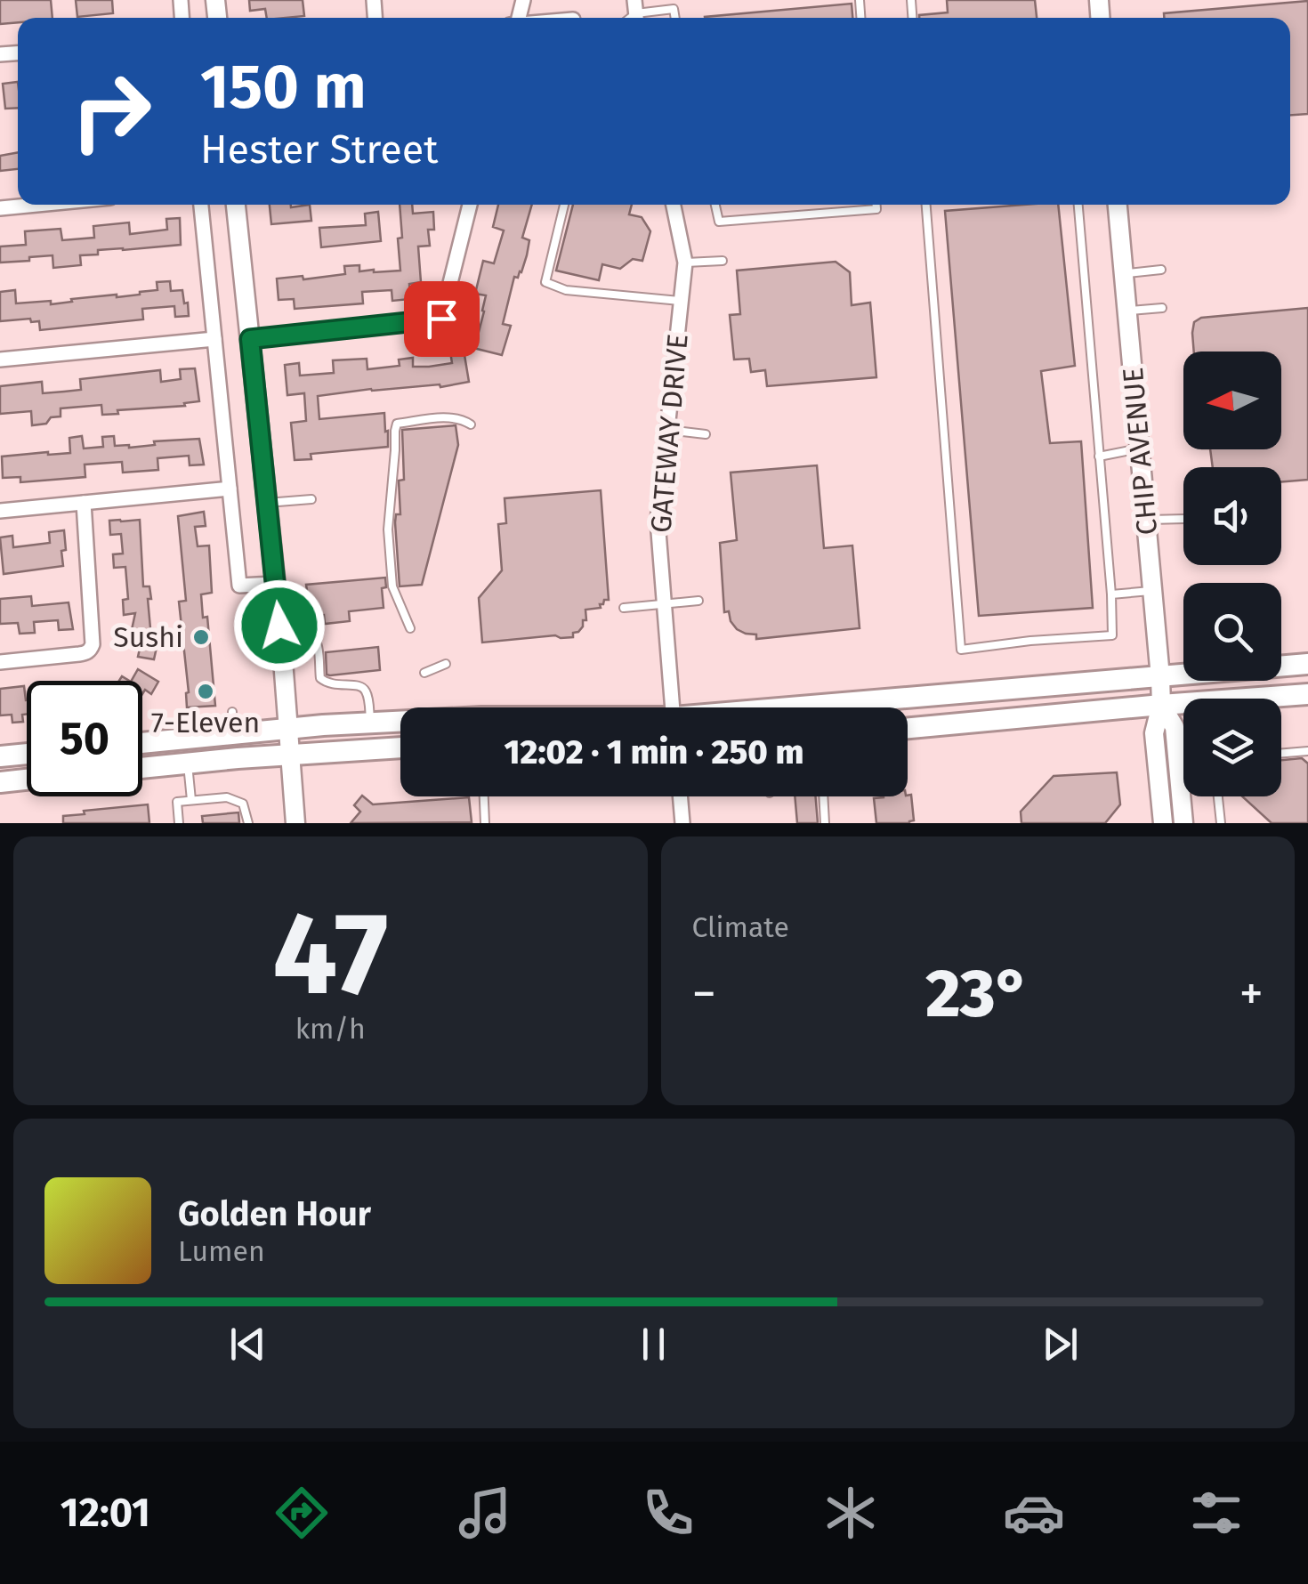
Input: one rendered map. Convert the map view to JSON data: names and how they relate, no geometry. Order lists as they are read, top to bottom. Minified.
{"streets":{"street":["GATEWAY DRIVE","CHIP AVENUE"]},"places":["Sushi","7-Eleven"],"north":"left","page":{"turn":["150 m","Hester Street"],"limit":"50","trip":"12:02 · 1 min · 250 m","tile":[["47","km/h"],"Climate"],"heat":["−","23°","+"],"song":["Golden Hour","Lumen"],"tabs":"12:01"}}
